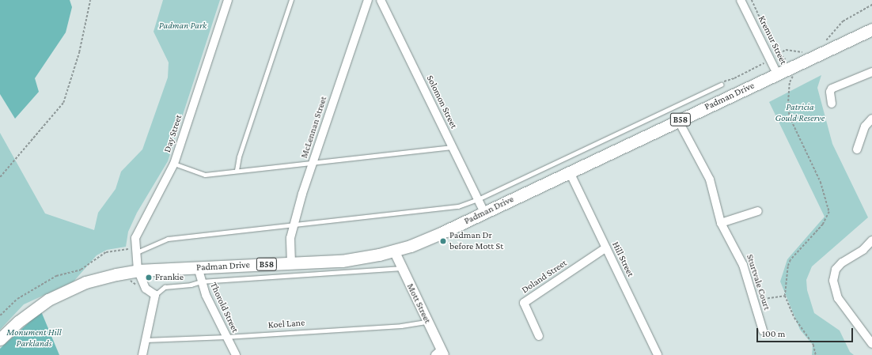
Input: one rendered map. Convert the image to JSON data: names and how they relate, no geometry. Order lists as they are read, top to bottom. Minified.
{"streets":{"main road":["Padman Drive","B58"],"street":["Kremur Street","Solomon Street","McLennan Street","Day Street","Hill Street","Doland Street","Sturtvale Court","Mott Street","Thorold Street"],"lane":["Koel Lane"]},"crossings":[["Kremur Street","Padman Drive"],["Padman Drive","Solomon Street"],["Padman Drive","McLennan Street"],["Padman Drive","Day Street"],["Padman Drive","Hill Street"],["Padman Drive","Sturtvale Court"],["Padman Drive","Mott Street"],["Padman Drive","Thorold Street"],["Hill Street","Doland Street"],["Mott Street","Koel Lane"],["Thorold Street","Koel Lane"]],"parks":["Padman Park","Patricia Gould Reserve","Monument Hill Parklands"],"places":["Padman Dr before Mott St","Frankie"],"scale_bar":"100 m"}
